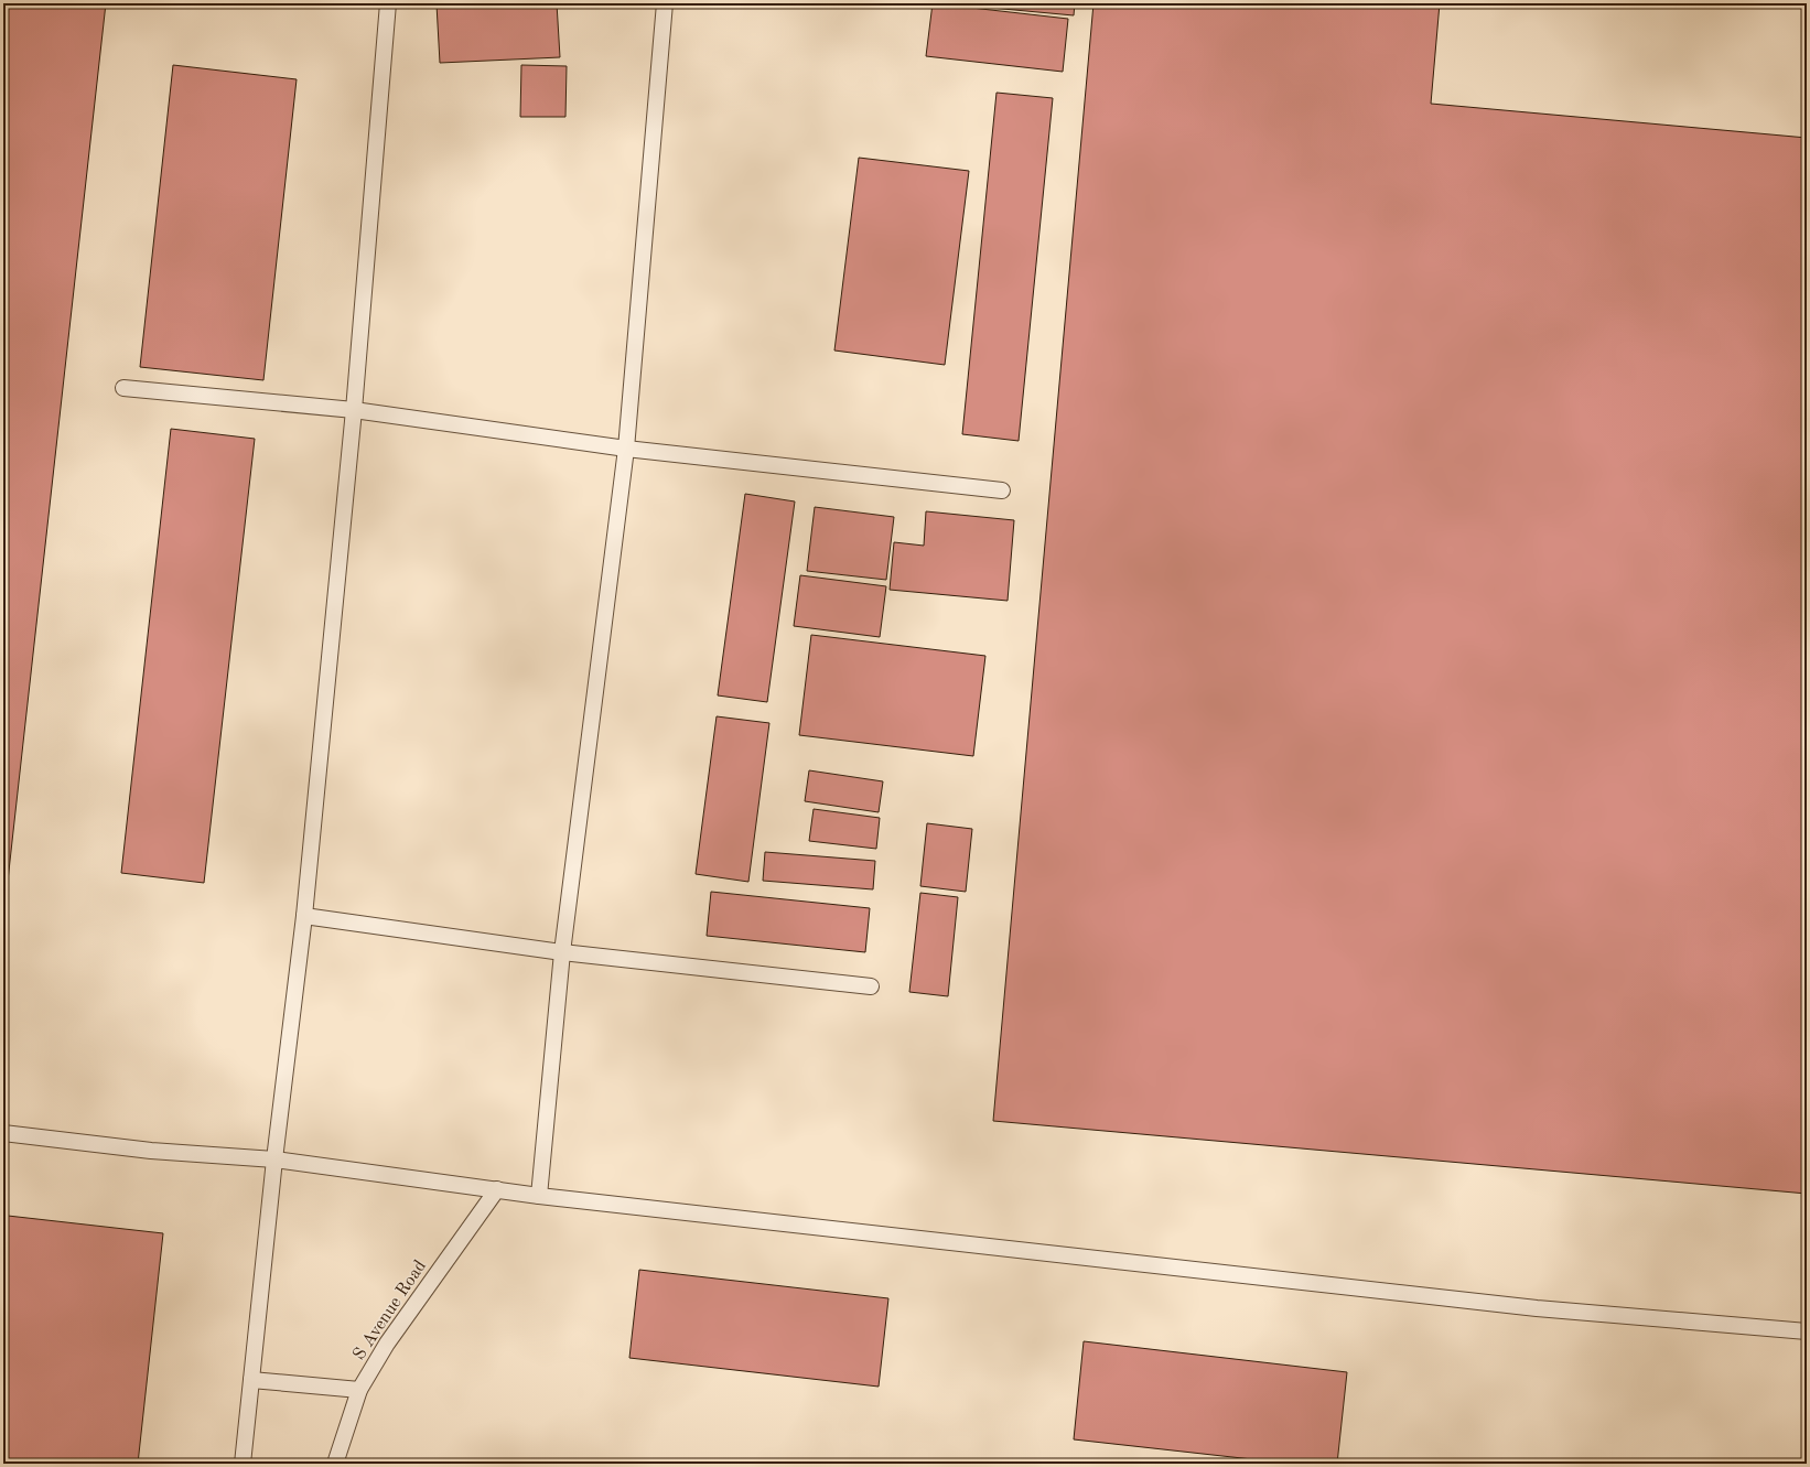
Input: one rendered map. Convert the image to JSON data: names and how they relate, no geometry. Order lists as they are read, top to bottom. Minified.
{"streets":{"lane":["S Avenue Road"]}}
